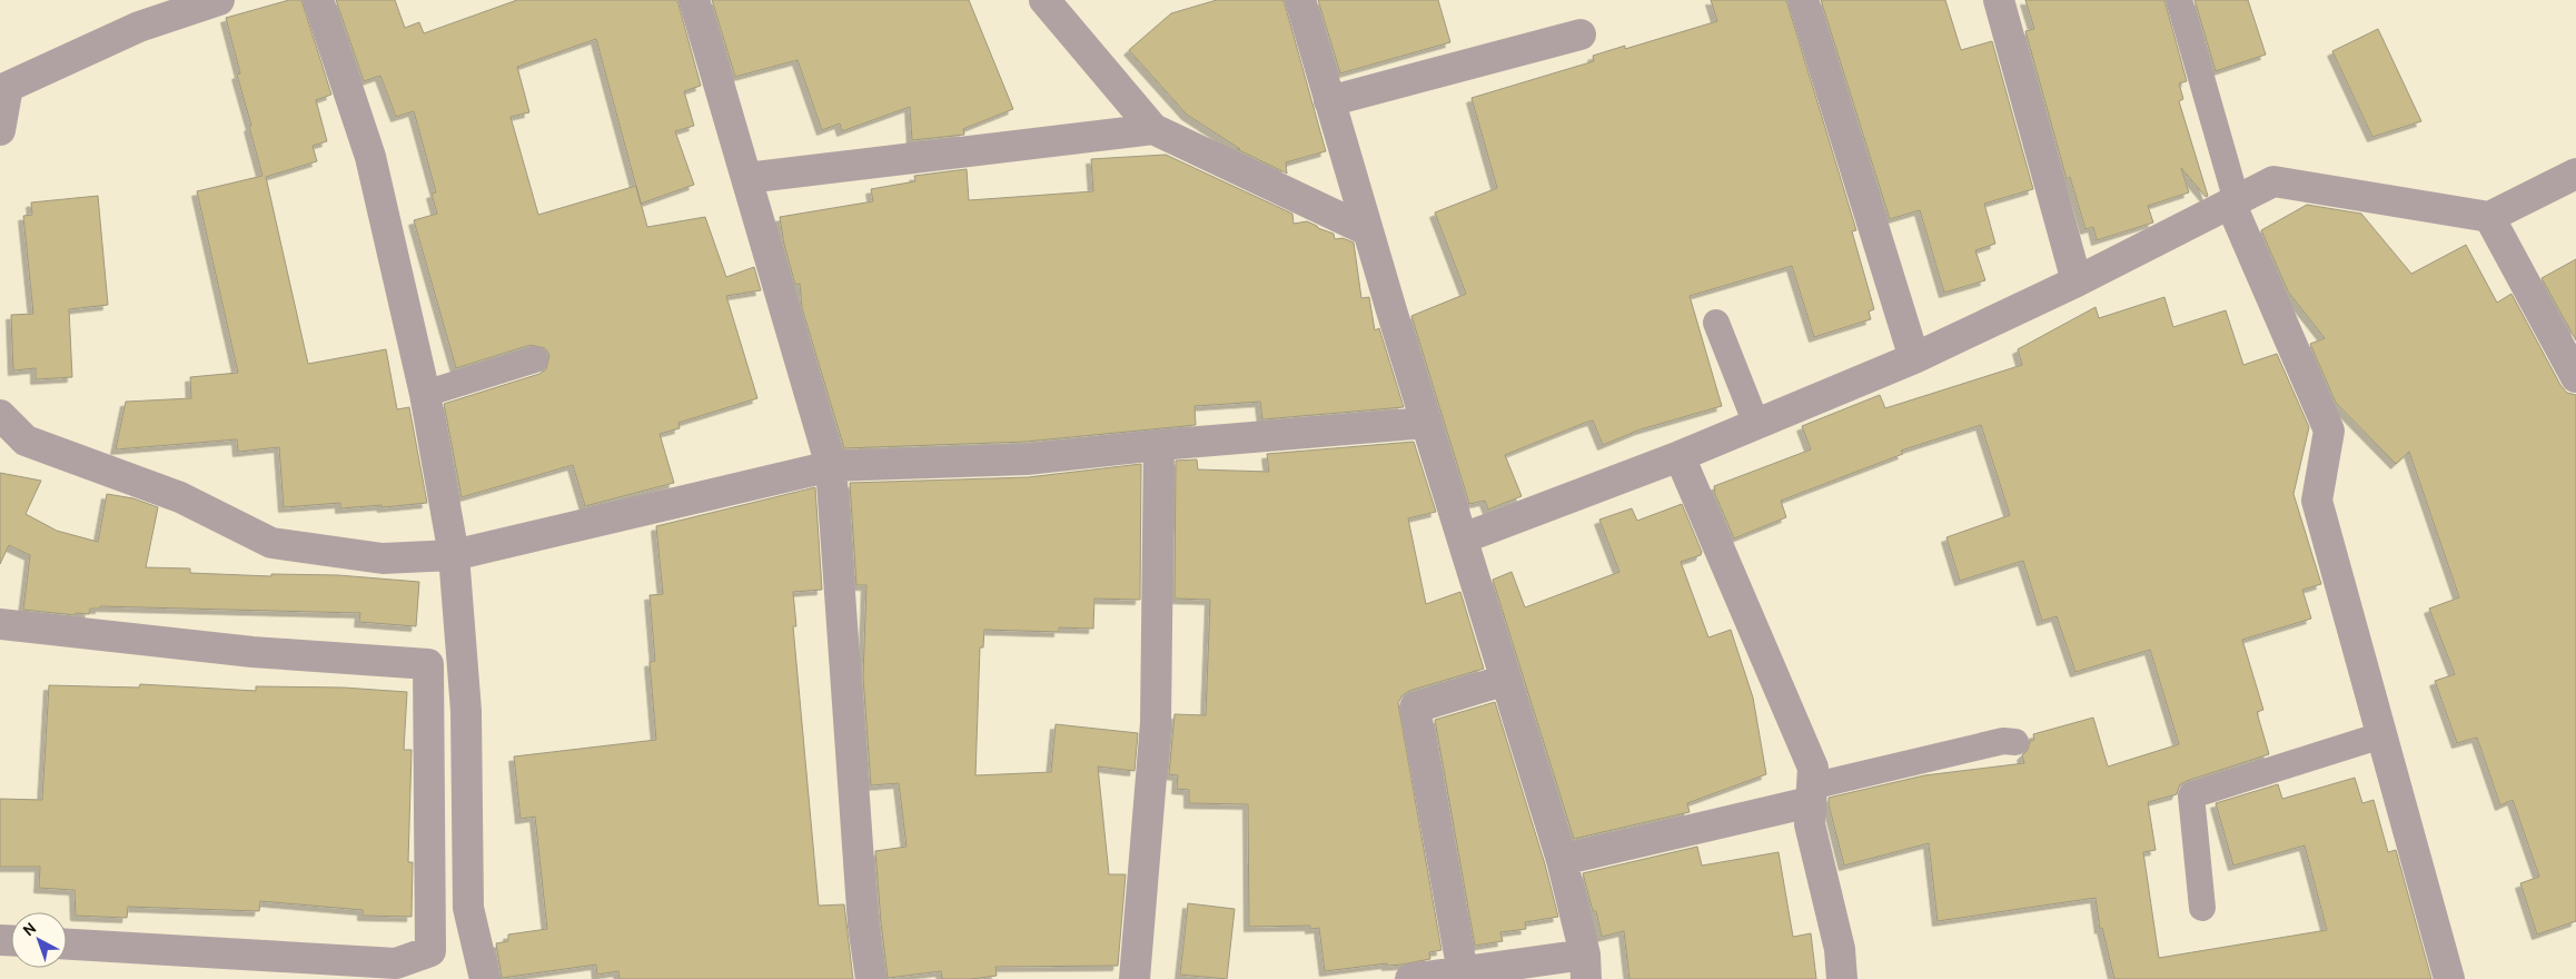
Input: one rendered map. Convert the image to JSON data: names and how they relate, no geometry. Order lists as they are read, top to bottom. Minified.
{"north":"top left"}
